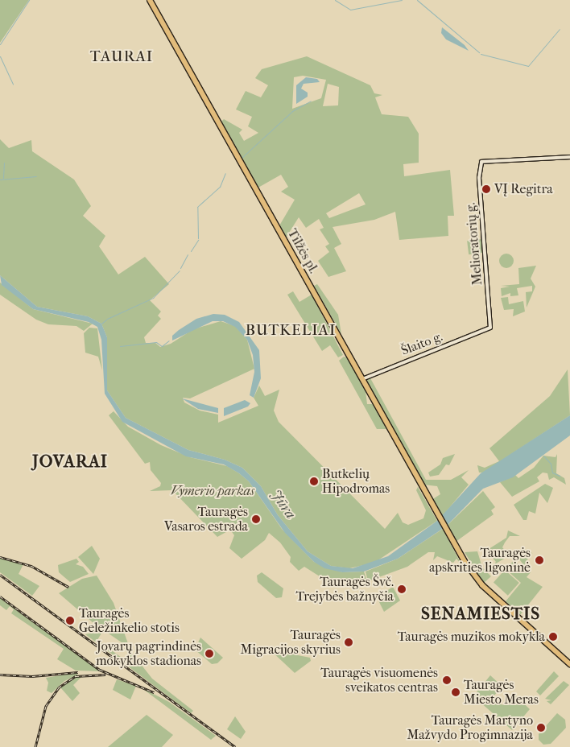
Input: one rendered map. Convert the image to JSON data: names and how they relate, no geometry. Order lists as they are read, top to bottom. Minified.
{"streets":{"highway":["Tilžės pl."],"main road":["Melioratorių g.","Šlaito g."]},"crossings":[["Melioratorių g.","Šlaito g."],["Tilžės pl.","Šlaito g."]],"districts":["TAURAI","BUTKELIAI","JOVARAI","SENAMIESTIS"],"water":["Jūra"],"parks":["Vymerio parkas"],"places":["VĮ Regitra","Butkelių Hipodromas","Tauragės Vasaros estrada","Tauragės apskrities ligoninė","Tauragės Švč. Trejybės bažnyčia","Tauragės Geležinkelio stotis","Tauragės muzikos mokykla","Tauragės Migracijos skyrius","Jovarų pagrindinės mokyklos stadionas","Tauragės visuomenės sveikatos centras","Tauragės Miesto Meras","Tauragės Martyno Mažvydo Progimnazija"]}
